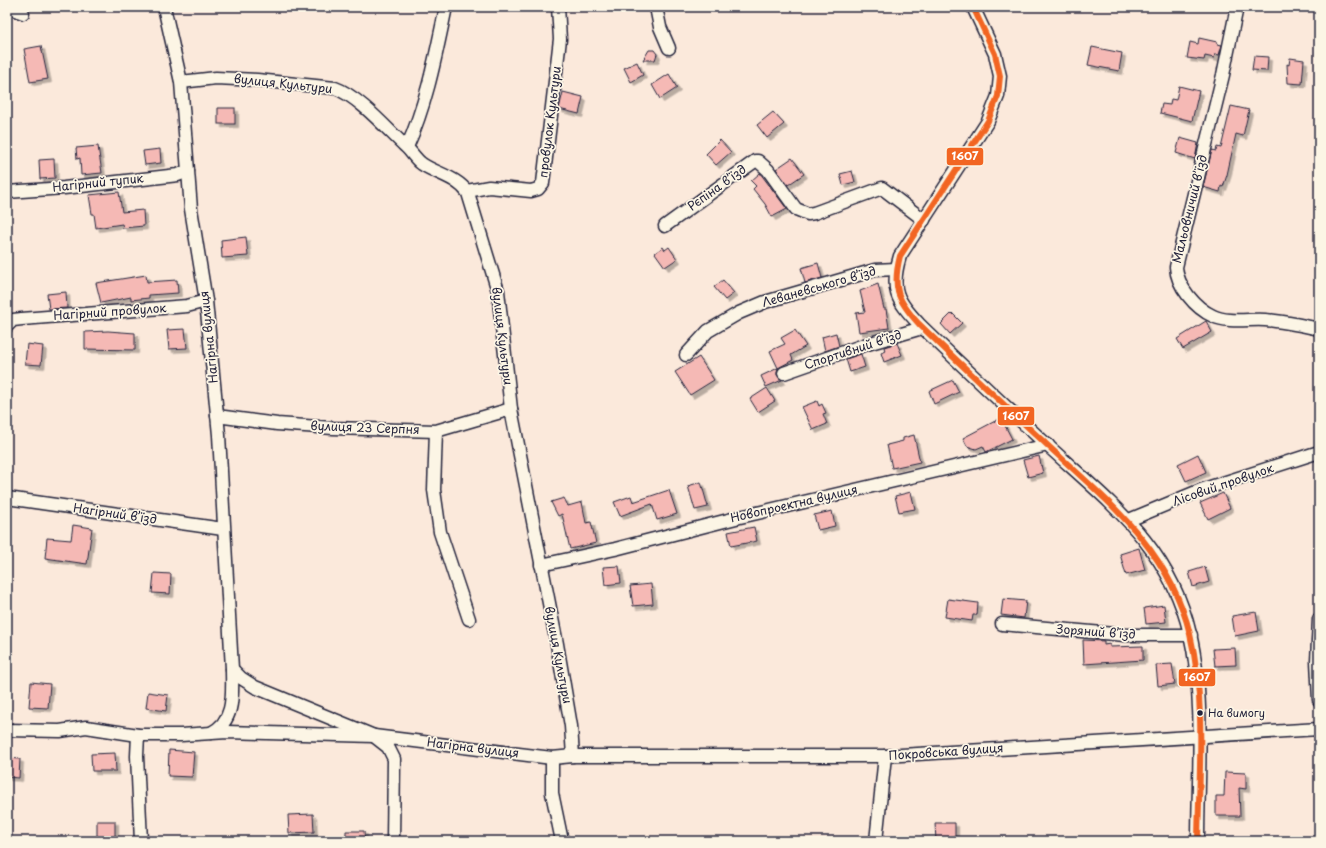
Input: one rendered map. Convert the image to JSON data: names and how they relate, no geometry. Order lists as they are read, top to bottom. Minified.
{"streets":{"street":["вулиця Культури","провулок Культури","Нагірний тупик","Рєпіна в’їзд","Мальовничий в’їзд","Леваневського в’їзд","Нагірний провулок","Нагірна вулиця","Спортивний в’їзд","вулиця 23 Серпня","Лісовий провулок","Новопроектна вулиця","Нагірний в’їзд","Зоряний в’їзд","Покровська вулиця"]},"crossings":[["вулиця Культури","провулок Культури"],["вулиця Культури","Нагірна вулиця"],["вулиця Культури","вулиця 23 Серпня"],["вулиця Культури","Новопроектна вулиця"],["вулиця Культури","Покровська вулиця"],["Нагірний тупик","Нагірна вулиця"],["Нагірний провулок","Нагірна вулиця"],["Нагірна вулиця","вулиця 23 Серпня"],["Нагірна вулиця","Нагірний в’їзд"],["Нагірна вулиця","Покровська вулиця"]],"places":["На вимогу"],"lines":["transit line 1607"]}
